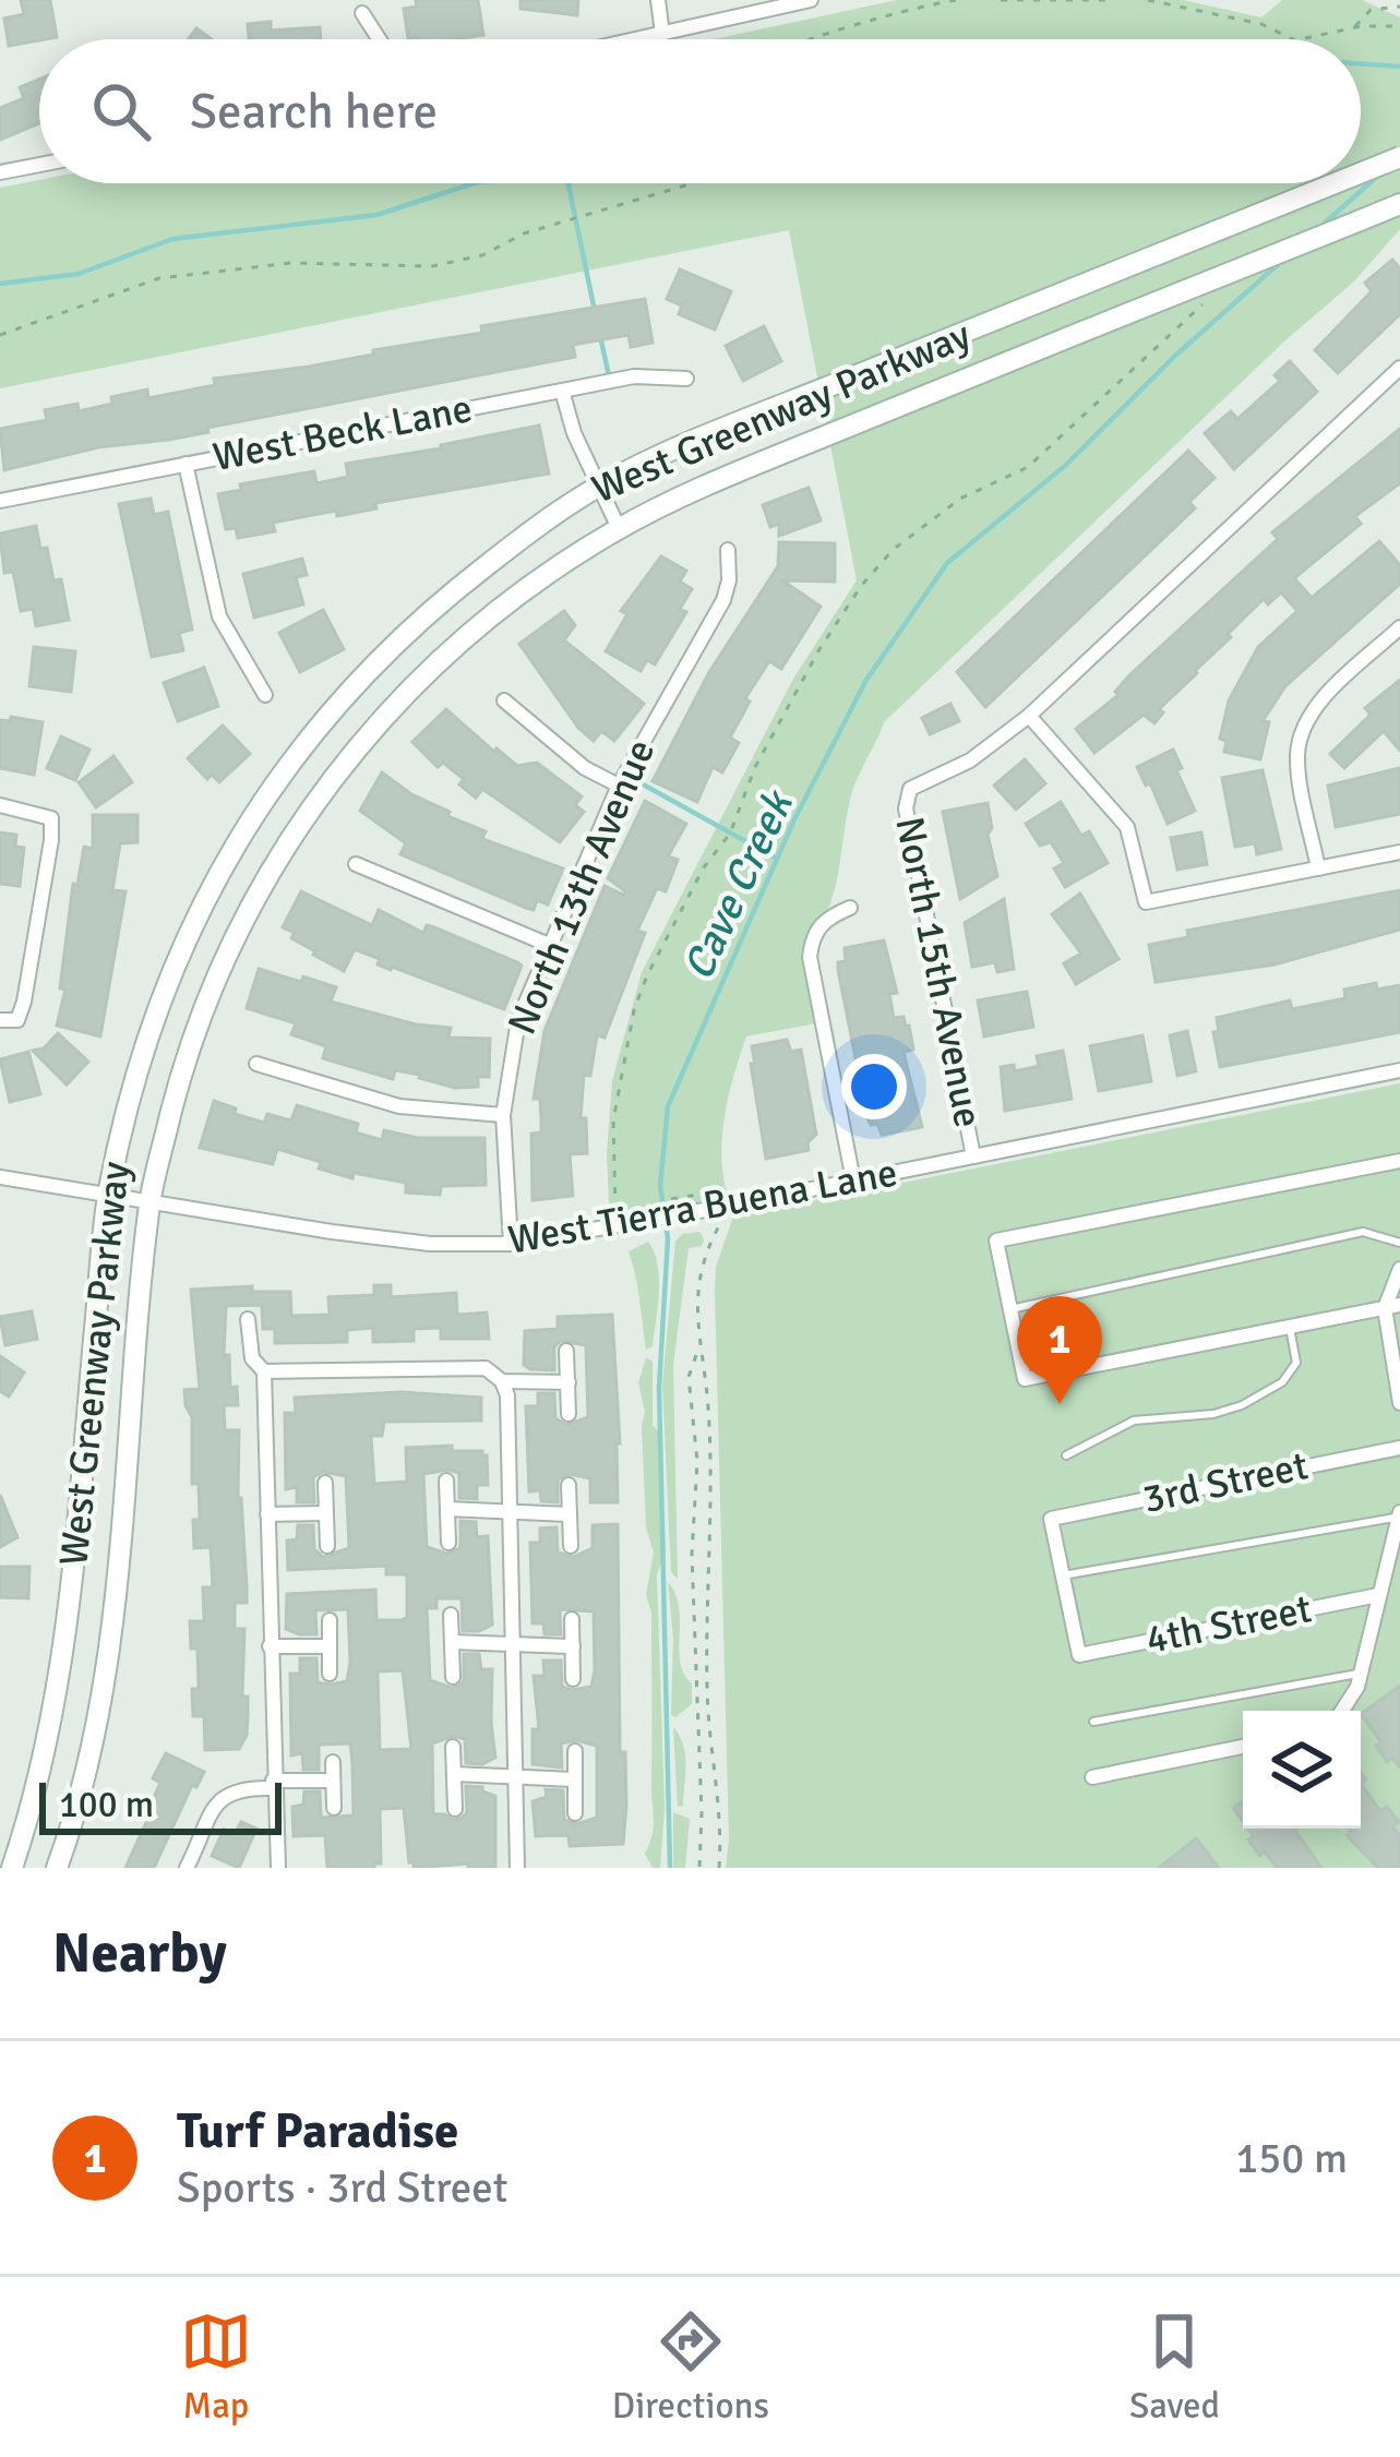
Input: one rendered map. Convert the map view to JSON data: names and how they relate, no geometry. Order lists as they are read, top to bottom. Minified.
{"streets":{"main road":["West Greenway Parkway"],"street":["West Beck Lane","North 13th Avenue","North 15th Avenue","West Tierra Buena Lane","3rd Street","4th Street"]},"crossings":[["West Greenway Parkway","West Tierra Buena Lane"],["North 13th Avenue","West Tierra Buena Lane"],["North 15th Avenue","West Tierra Buena Lane"],["3rd Street","4th Street"]],"water":["Cave Creek"],"scale_bar":"100 m","page":{"search":"Search here","pins":"1","scale":"100 m","heading":"Nearby","list":[{"mark":"1","name":"Turf Paradise","note":"Sports · 3rd Street","value":"150 m"}],"nav":["Map","Directions","Saved"]}}
